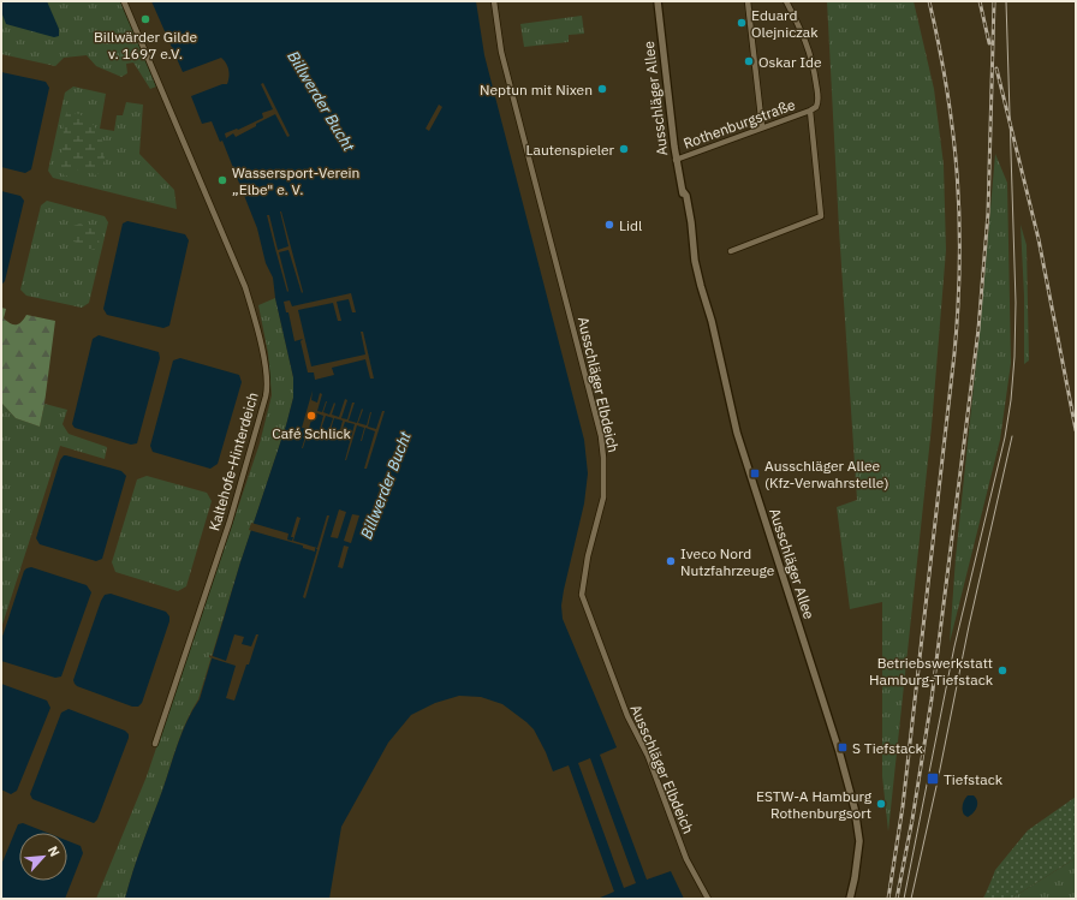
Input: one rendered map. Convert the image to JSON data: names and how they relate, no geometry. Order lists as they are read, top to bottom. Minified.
{"streets":{"street":["Ausschläger Allee","Rothenburgstraße","Ausschläger Elbdeich","Kaltehofe-Hinterdeich"]},"crossings":[["Ausschläger Allee","Rothenburgstraße"]],"water":["Billwerder Bucht"],"places":{"other":["Billwärder Gilde v. 1697 e.V.","Eduard Olejniczak","Oskar Ide","Neptun mit Nixen","Lautenspieler","Wassersport-Verein „Elbe\" e. V.","Lidl","Café Schlick","Iveco Nord Nutzfahrzeuge","Betriebswerkstatt Hamburg-Tiefstack","ESTW-A Hamburg Rothenburgsort"],"transit":["Ausschläger Allee (Kfz-Verwahrstelle)","S Tiefstack","Tiefstack"]},"north":"top right"}
